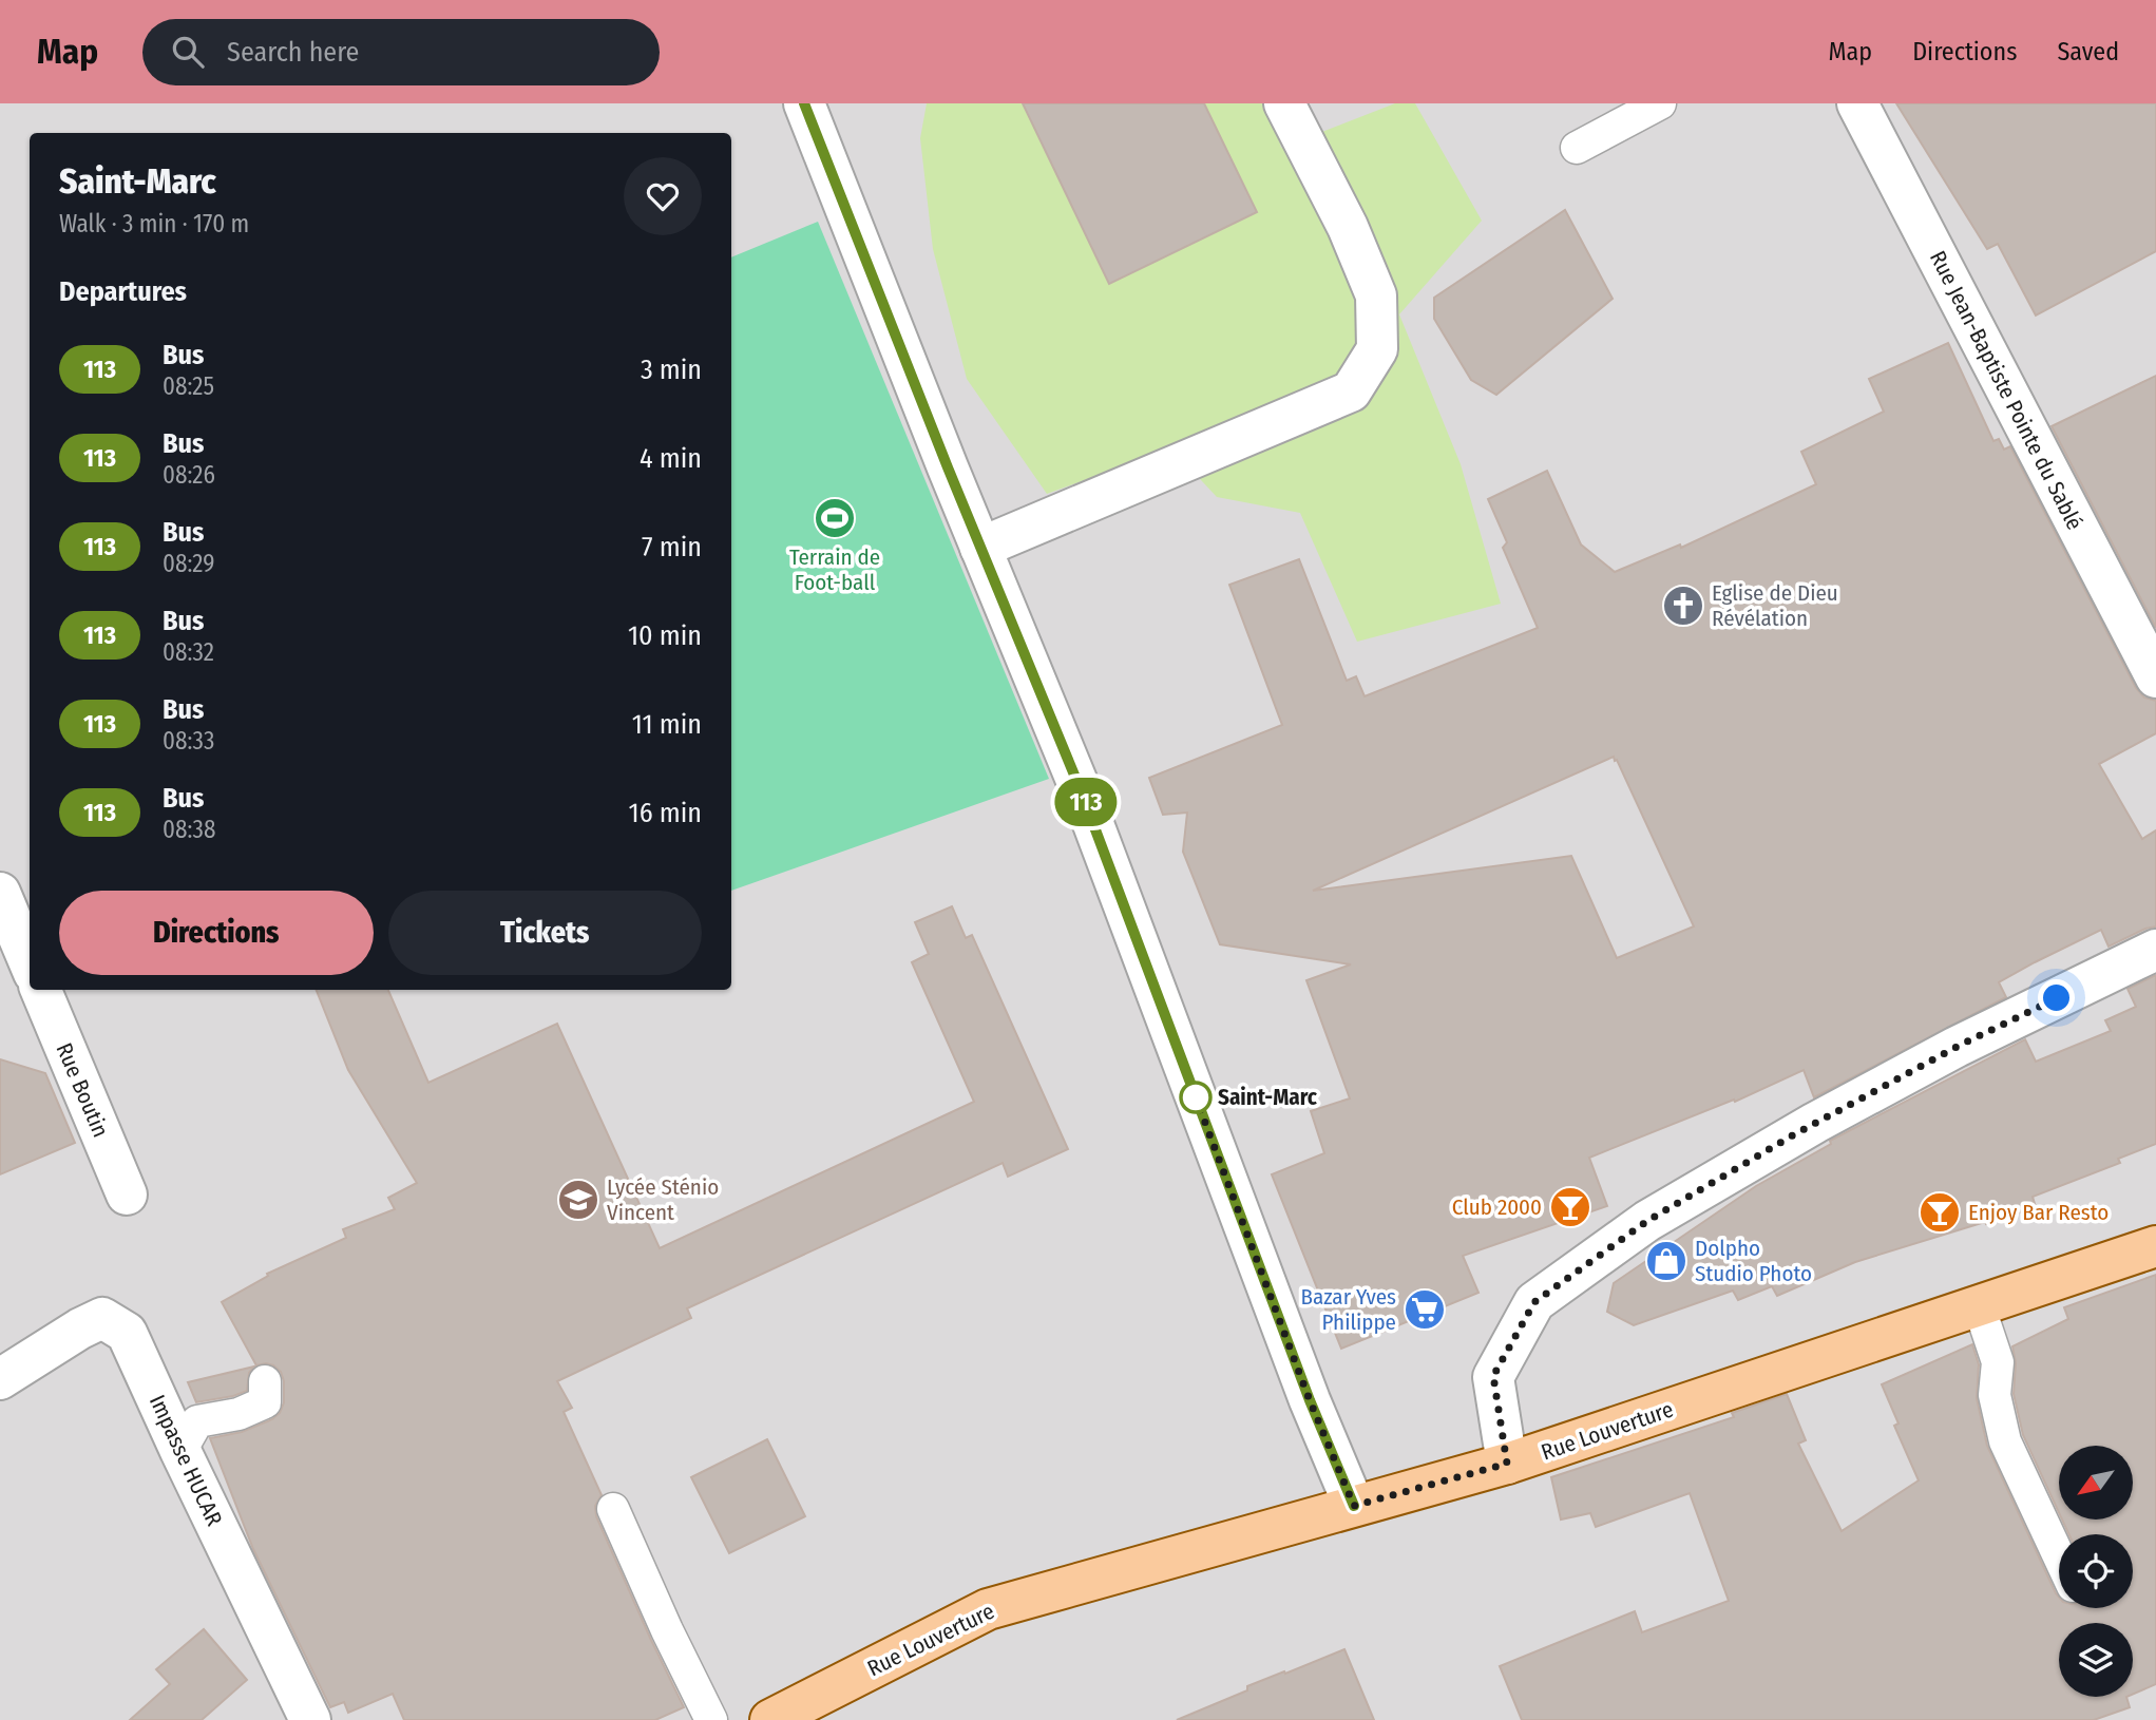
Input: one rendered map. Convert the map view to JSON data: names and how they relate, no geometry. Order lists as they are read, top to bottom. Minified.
{"streets":{"main road":["Rue Louverture"],"street":["Rue Jean-Baptiste Pointe du Sablé","Rue Boutin","Impasse HUCAR"]},"places":{"sports":["Terrain de Foot-ball"],"church":["Eglise de Dieu Révélation"],"other":["Saint-Marc"],"school or university":["Lycée Sténio Vincent"],"bar":["Club 2000","Enjoy Bar Resto"],"shop":["Dolpho Studio Photo"],"supermarket":["Bazar Yves Philippe"]},"lines":["bus line 113"],"north":"bottom left","page":{"header":"Map","search":"Search here","nav":["Map","Directions","Saved"],"on_map":"113","heading":[["Saint-Marc","Walk · 3 min · 170 m"],"Departures"],"list":[{"mark":"113","name":"Bus","note":"08:25","value":"3 min"},{"mark":"113","name":"Bus","note":"08:26","value":"4 min"},{"mark":"113","name":"Bus","note":"08:29","value":"7 min"},{"mark":"113","name":"Bus","note":"08:32","value":"10 min"},{"mark":"113","name":"Bus","note":"08:33","value":"11 min"},{"mark":"113","name":"Bus","note":"08:38","value":"16 min"}],"buttons":["Directions","Tickets"]}}
